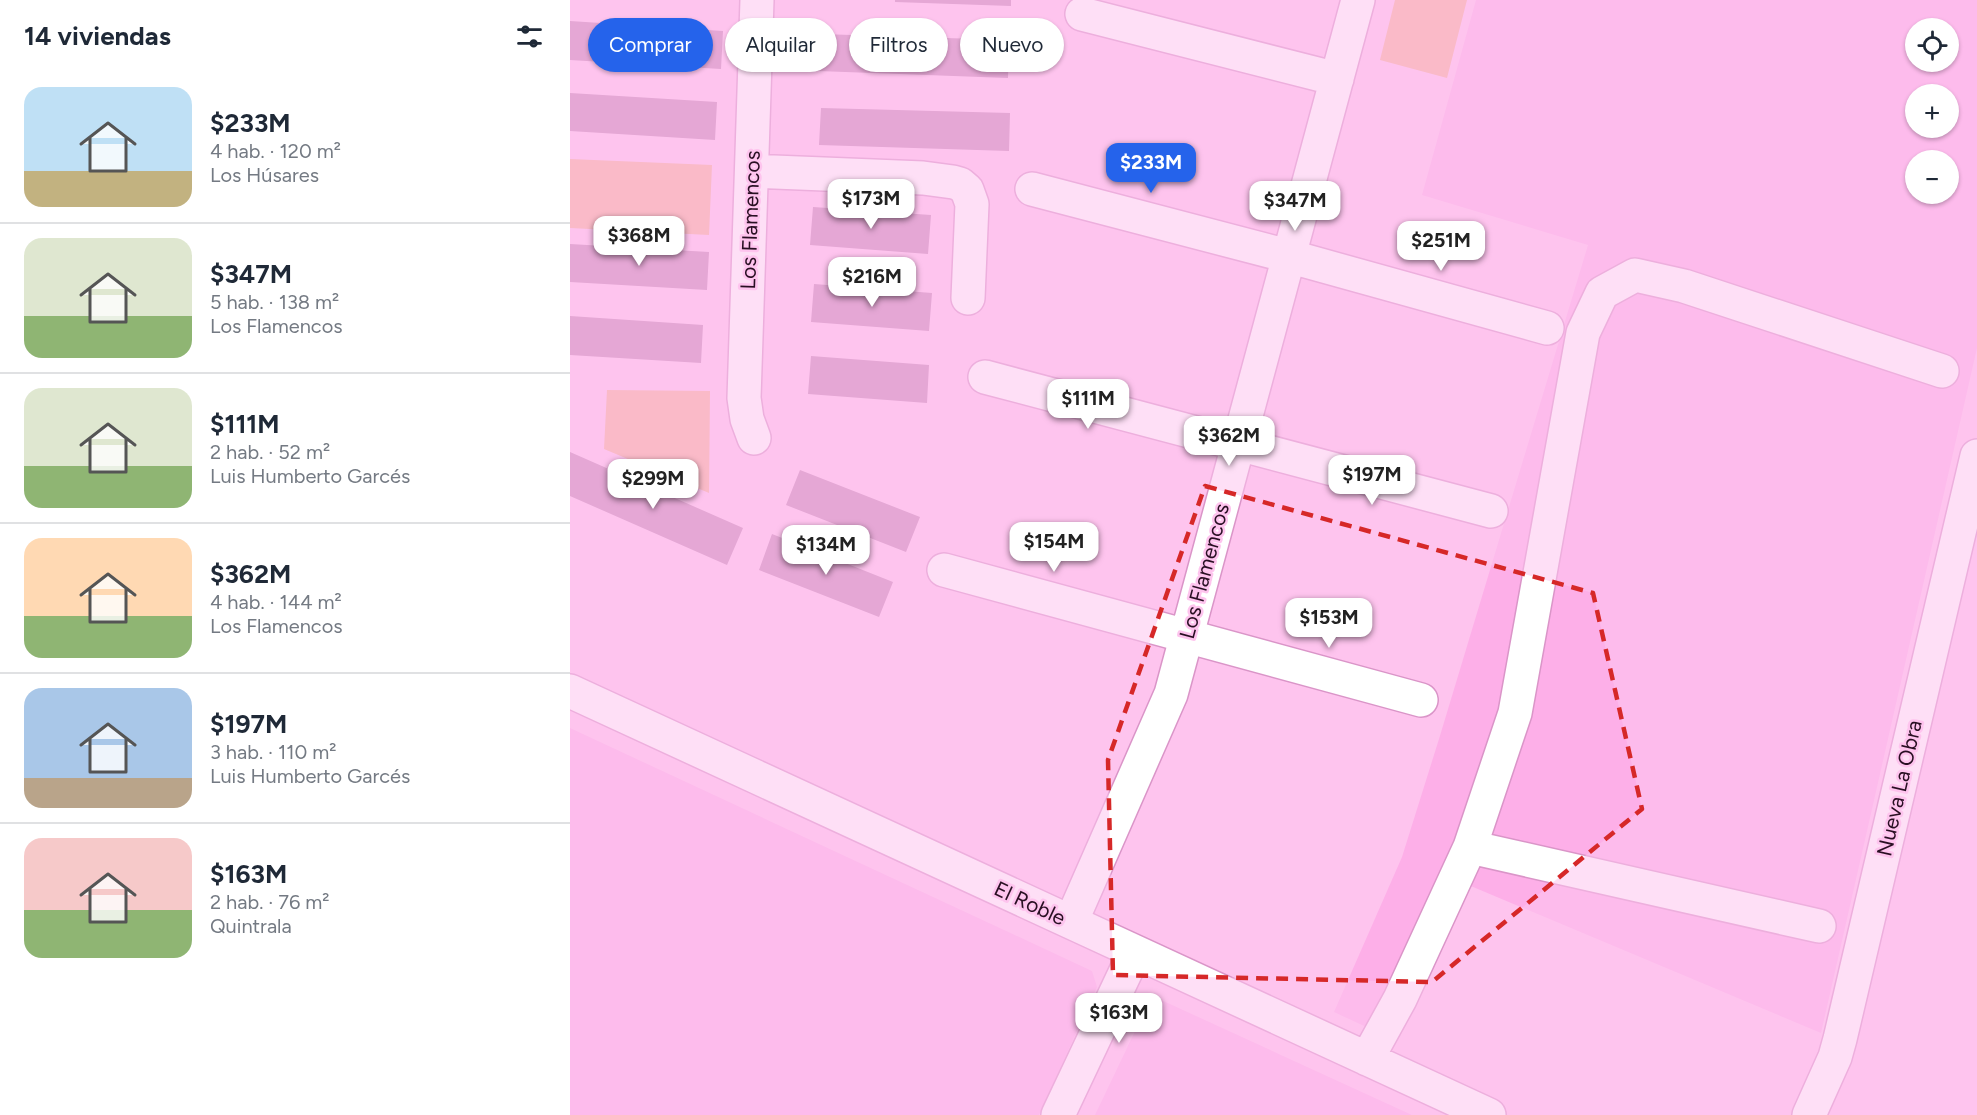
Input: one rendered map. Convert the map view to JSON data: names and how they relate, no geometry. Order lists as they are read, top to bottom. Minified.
{"streets":{"street":["Los Flamencos","Nueva La Obra","El Roble"]},"crossings":[["Los Flamencos","El Roble"]],"page":{"heading":"14 viviendas","map_buttons":["+","−"],"chip":["Comprar","Alquilar","Filtros","Nuevo"],"list":[{"name":"$233M","note":"4 hab. · 120 m² · Los Húsares"},{"name":"$347M","note":"5 hab. · 138 m² · Los Flamencos"},{"name":"$111M","note":"2 hab. · 52 m² · Luis Humberto Garcés"},{"name":"$362M","note":"4 hab. · 144 m² · Los Flamencos"},{"name":"$197M","note":"3 hab. · 110 m² · Luis Humberto Garcés"},{"name":"$163M","note":"2 hab. · 76 m² · Quintrala"}],"price":["$233M","$173M","$347M","$368M","$251M","$216M","$111M","$362M","$197M","$299M","$154M","$134M","$153M","$163M"]}}
